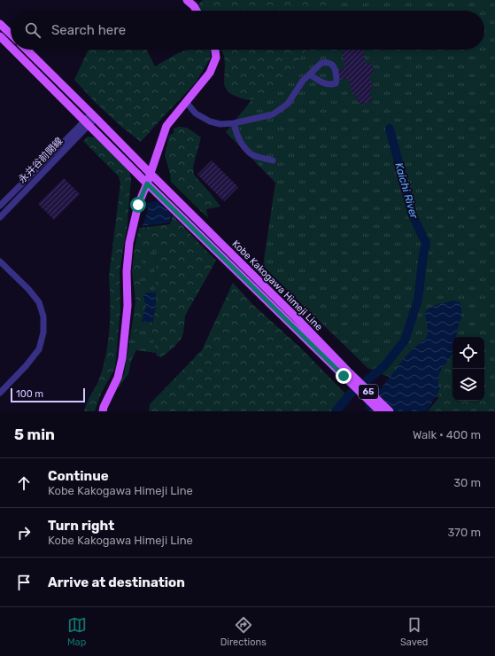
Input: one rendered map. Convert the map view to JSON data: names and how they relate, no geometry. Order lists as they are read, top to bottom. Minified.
{"streets":{"main road":["Kobe Kakogawa Himeji Line","65"],"street":["永井谷前開線"]},"crossings":[["永井谷前開線","Kobe Kakogawa Himeji Line"]],"water":["Kaichi River"],"scale_bar":"100 m","page":{"search":"Search here","scale":"100 m","heading":["5 min","Walk · 400 m"],"list":[["Continue","Kobe Kakogawa Himeji Line","30 m"],["Turn right","Kobe Kakogawa Himeji Line","370 m"],"Arrive at destination"],"nav":["Map","Directions","Saved"]}}
